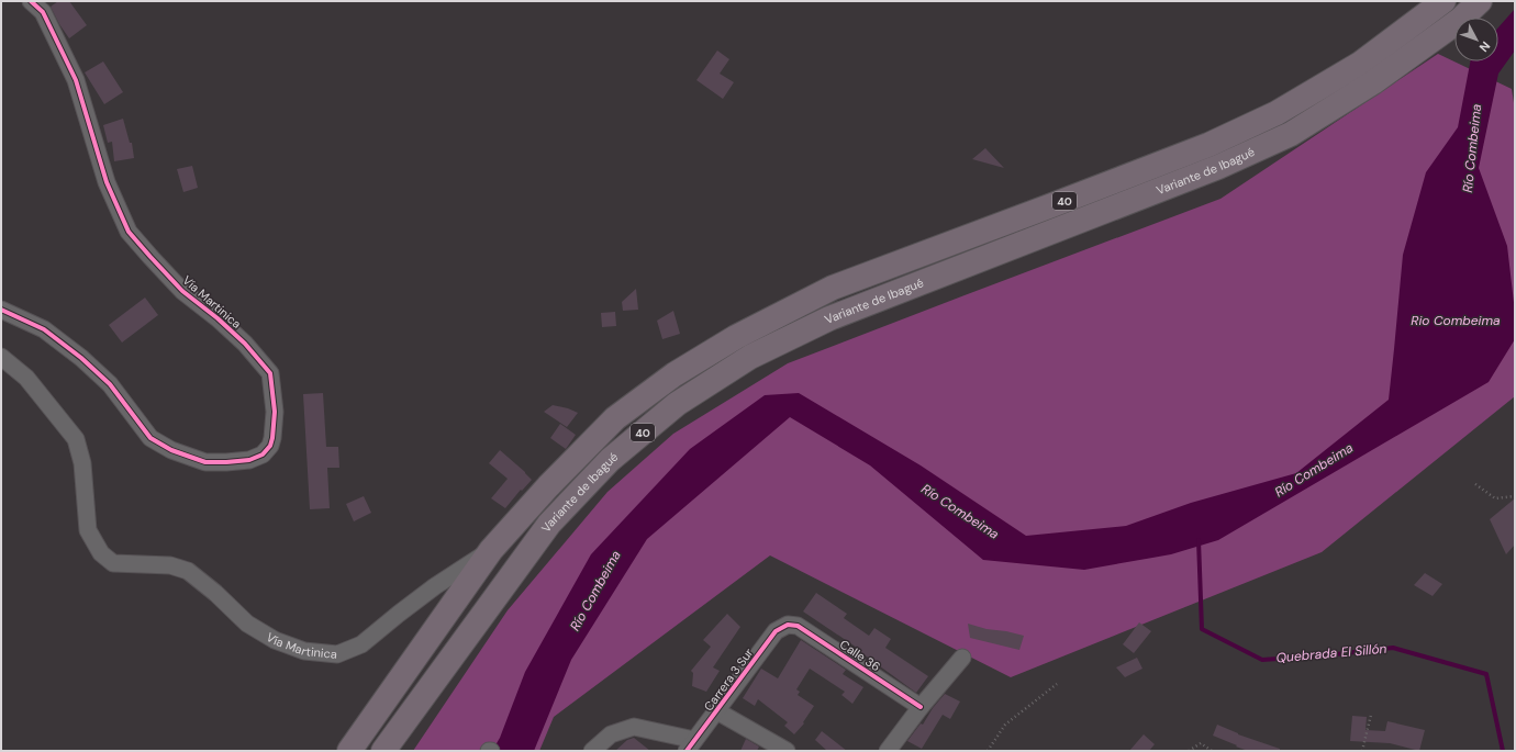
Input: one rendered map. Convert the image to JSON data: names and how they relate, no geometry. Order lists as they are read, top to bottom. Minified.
{"streets":{"highway":["Variante de Ibagué","40"],"street":["Vía Martinica","Calle 36","Carrera 3 Sur"]},"crossings":[["Variante de Ibagué","Vía Martinica"],["Calle 36","Carrera 3 Sur"]],"water":["Río Combeima","Rio Combeima","Quebrada El Sillón"],"north":"bottom right"}
